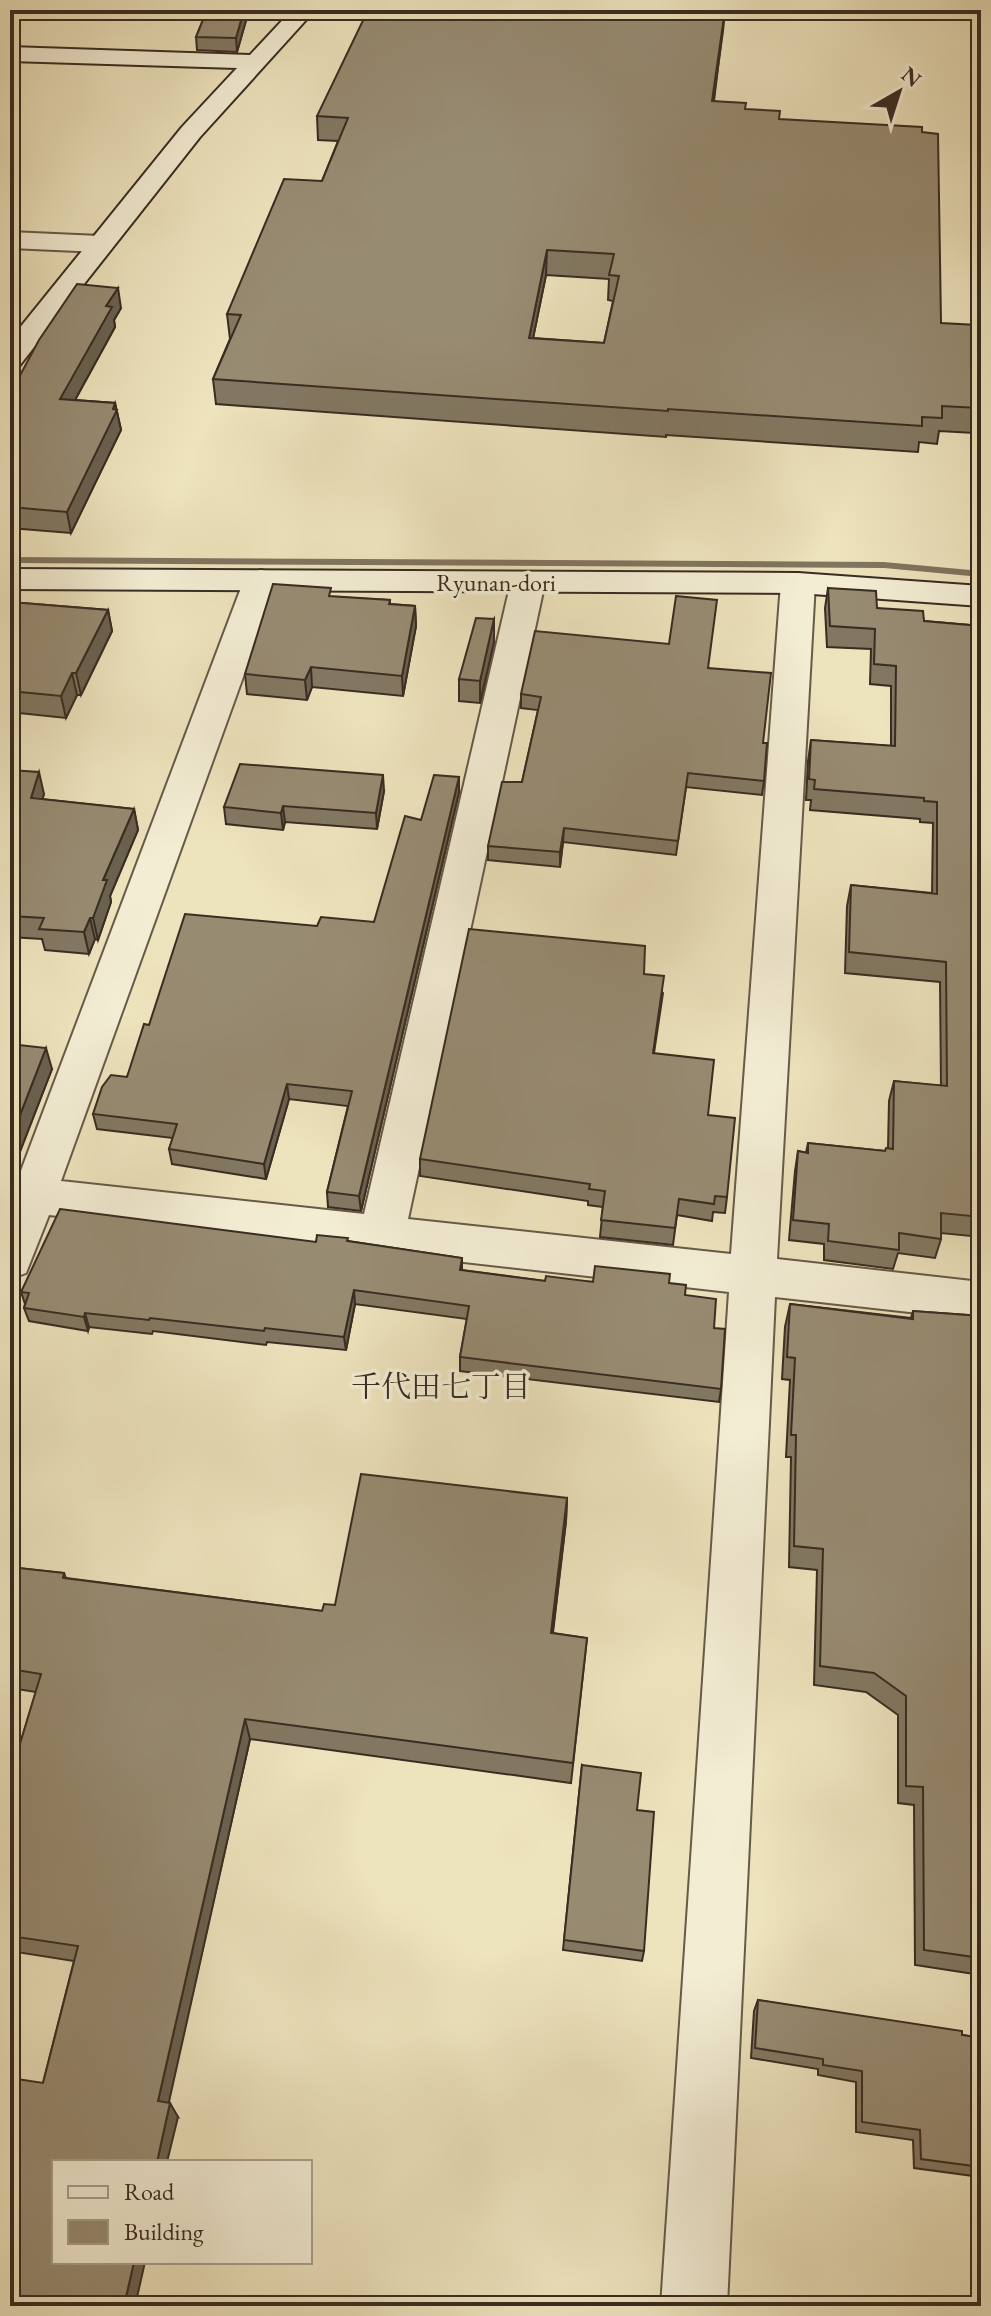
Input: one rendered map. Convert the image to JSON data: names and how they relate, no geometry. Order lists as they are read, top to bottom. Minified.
{"streets":{"street":["Ryunan-dori"]},"districts":["千代田七丁目"],"legend":["Road","Building"],"north":"top right"}
